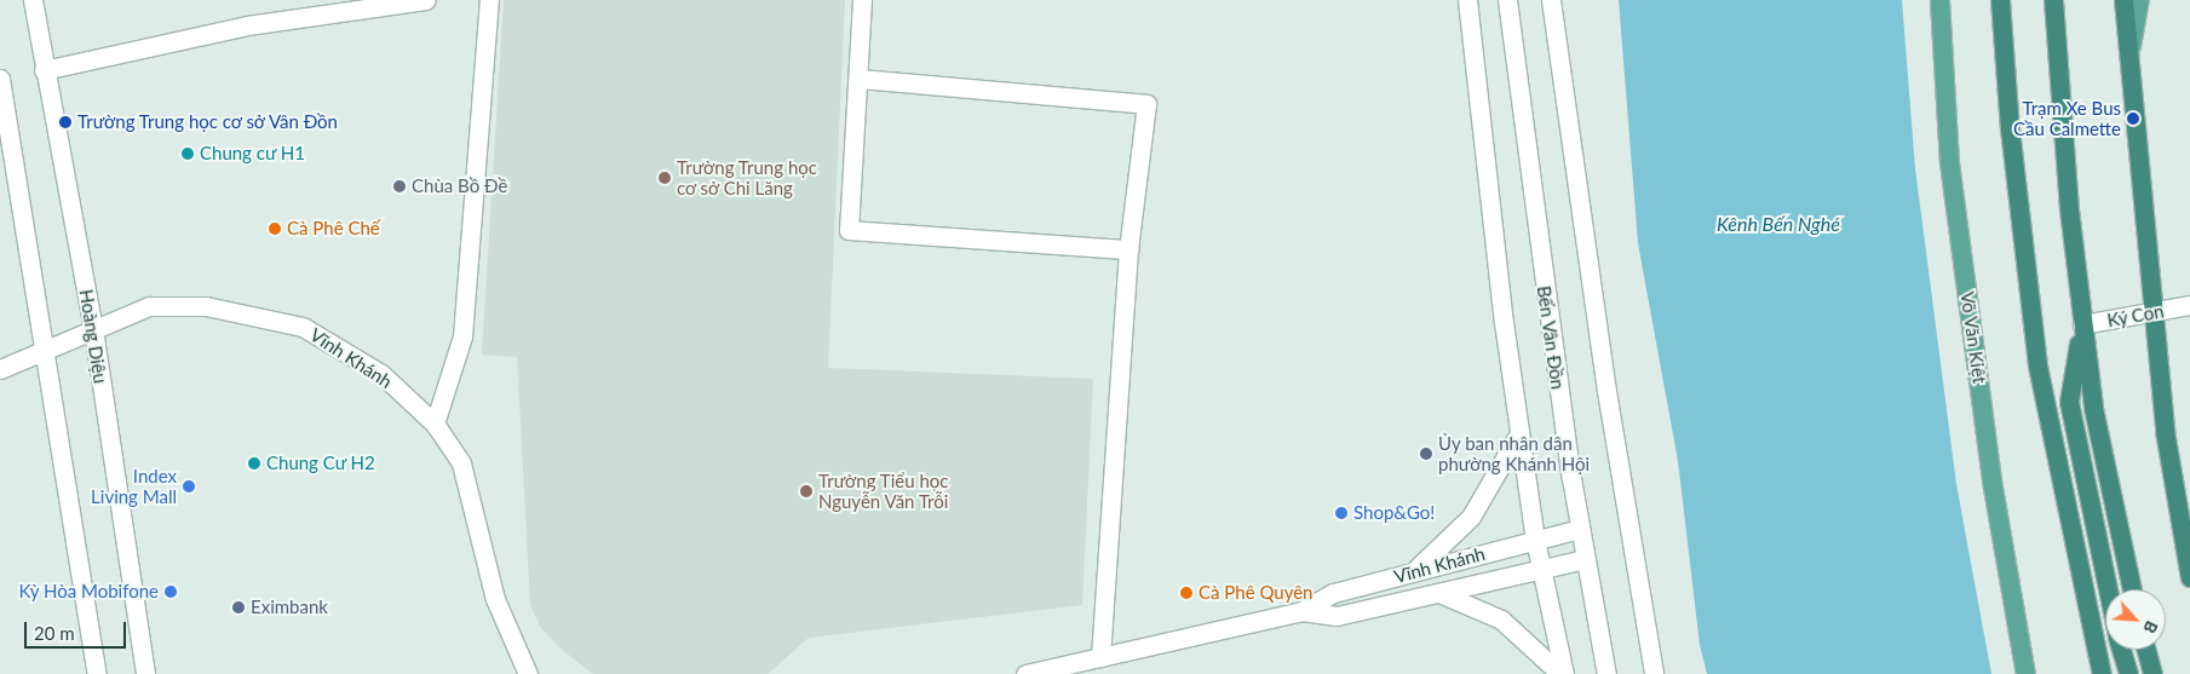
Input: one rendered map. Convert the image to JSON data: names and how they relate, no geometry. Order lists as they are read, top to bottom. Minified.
{"streets":{"main road":["Võ Văn Kiệt"],"street":["Ký Con","Hoàng Diệu","Bến Vân Đồn","Vĩnh Khánh"]},"crossings":[["Hoàng Diệu","Vĩnh Khánh"],["Bến Vân Đồn","Vĩnh Khánh"]],"water":["Kênh Bến Nghé"],"places":["Trạm Xe Bus Cầu Calmette","Trường Trung học cơ sở Vân Đồn","Chung cư H1","Trường Trung học cơ sở Chi Lăng","Chùa Bồ Đề","Cà Phê Chế","Ủy ban nhân dân phường Khánh Hội","Chung Cư H2","Index Living Mall","Trường Tiểu học Nguyễn Văn Trỗi","Shop&Go!","Kỳ Hòa Mobifone","Cà Phê Quyên","Eximbank"],"scale_bar":"20 m","north":"bottom right"}
